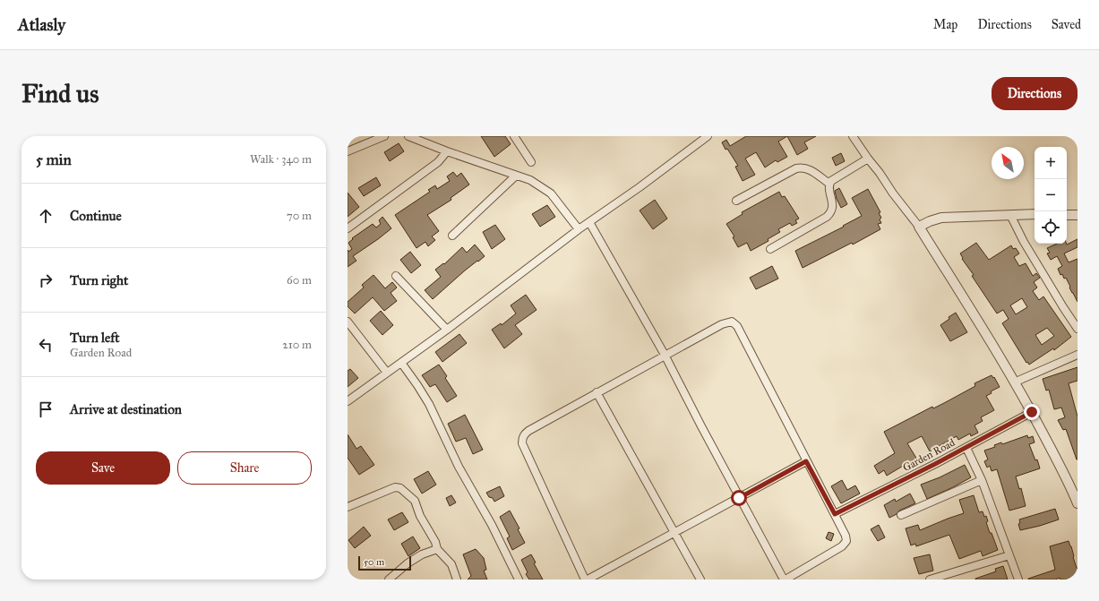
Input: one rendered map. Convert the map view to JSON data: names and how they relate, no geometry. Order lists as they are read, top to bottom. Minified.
{"streets":{"street":["Garden Road"]},"scale_bar":"50 m","north":"top left","page":{"header":"Atlasly","nav":["Map","Directions","Saved"],"buttons":["Directions",["Save","Share"]],"title":"Find us","heading":["5 min","Walk · 340 m"],"map_buttons":["+","−"],"list":[["Continue","70 m"],["Turn right","60 m"],["Turn left","Garden Road","210 m"],"Arrive at destination"],"scale":"50 m"}}
